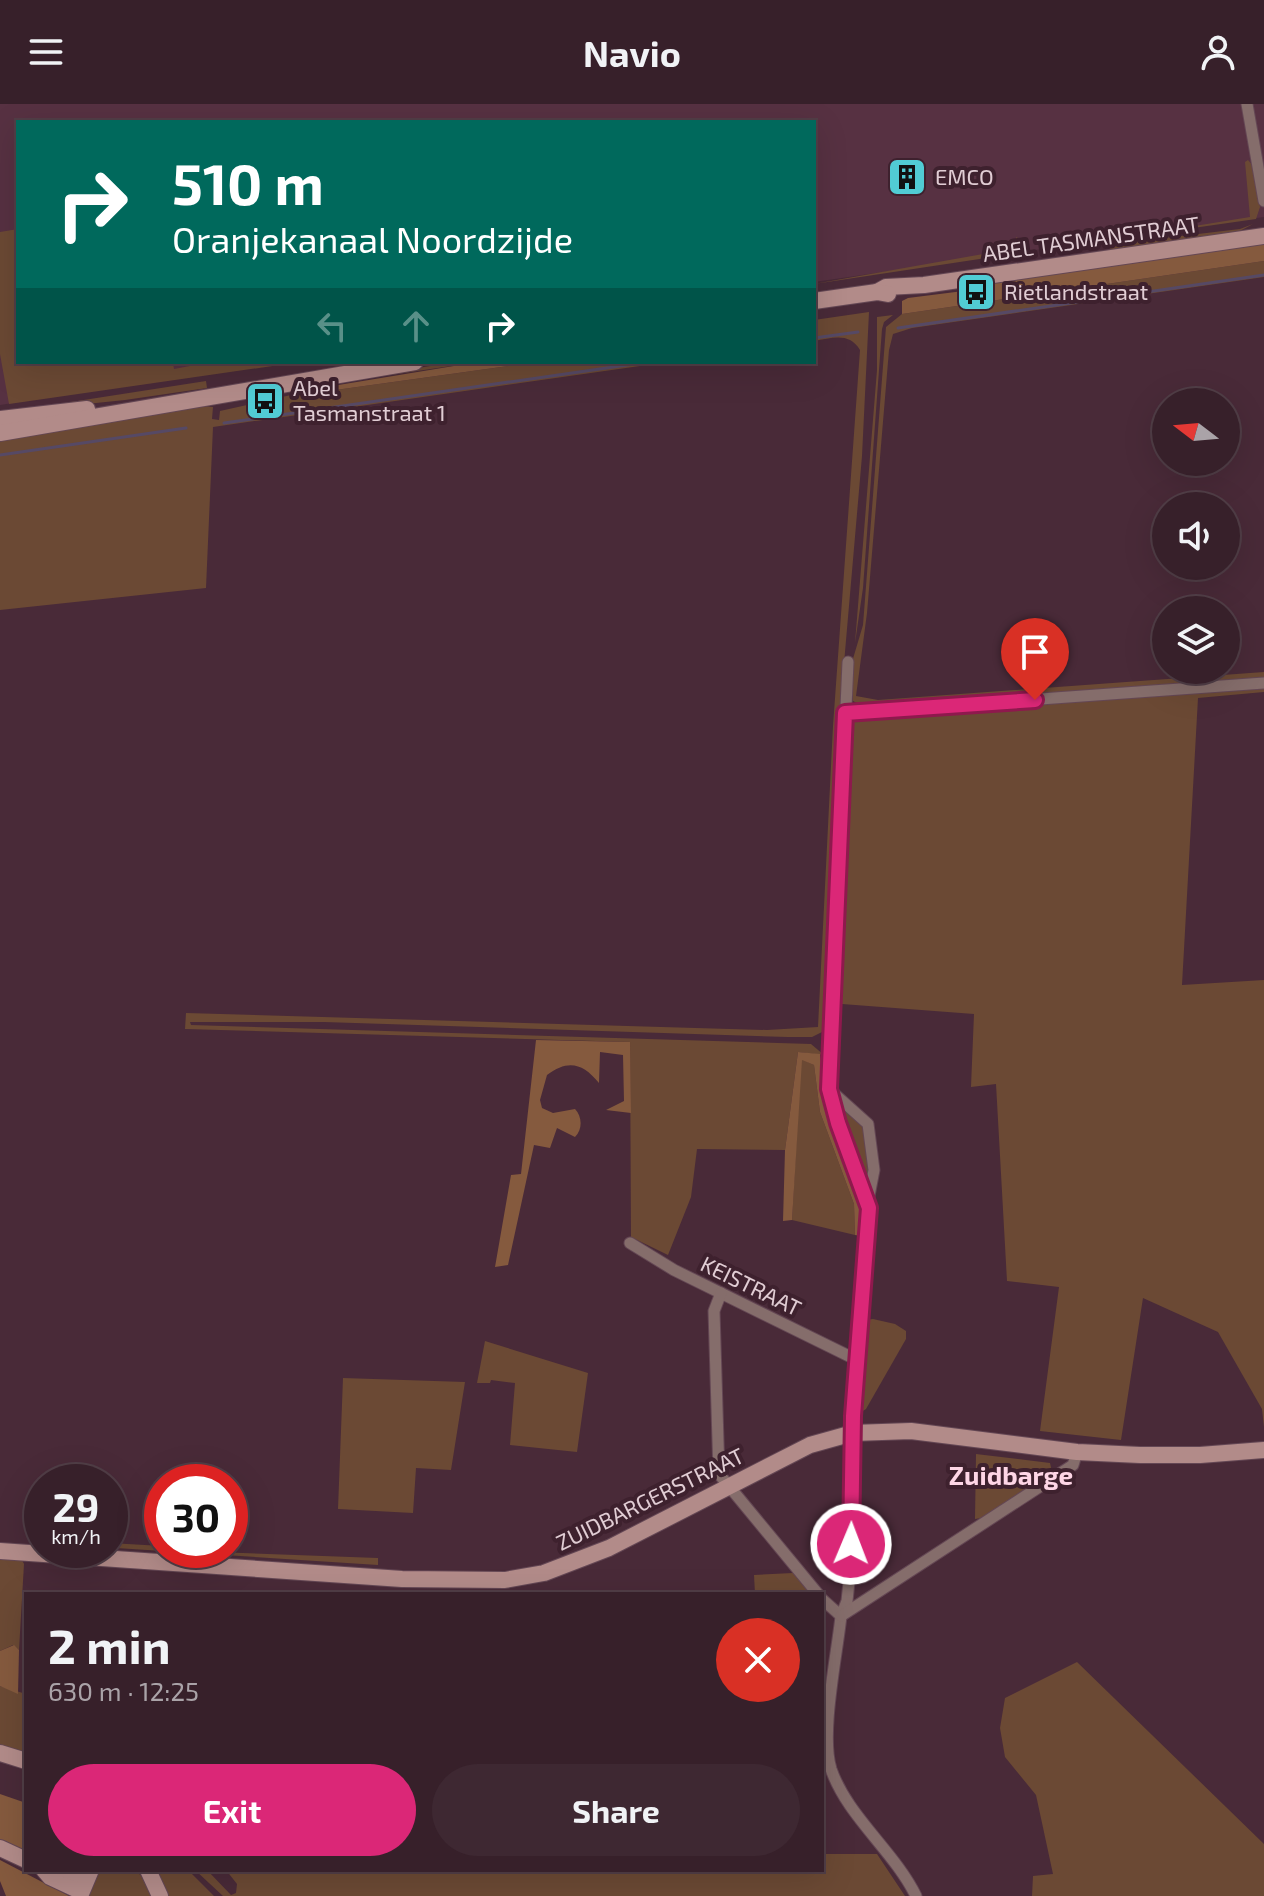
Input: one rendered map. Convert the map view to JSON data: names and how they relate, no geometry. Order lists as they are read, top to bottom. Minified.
{"streets":{"street":["ABEL TASMANSTRAAT","KEISTRAAT","ZUIDBARGERSTRAAT"]},"districts":["Zuidbarge"],"places":{"building":["EMCO"],"bus stop":["Rietlandstraat","Abel Tasmanstraat 1"]},"north":"left","page":{"header":"Navio","turn":["510 m","Oranjekanaal Noordzijde"],"speed":"29 km/h","limit":"30","heading":["2 min","630 m · 12:25"],"buttons":["Exit","Share"]}}
